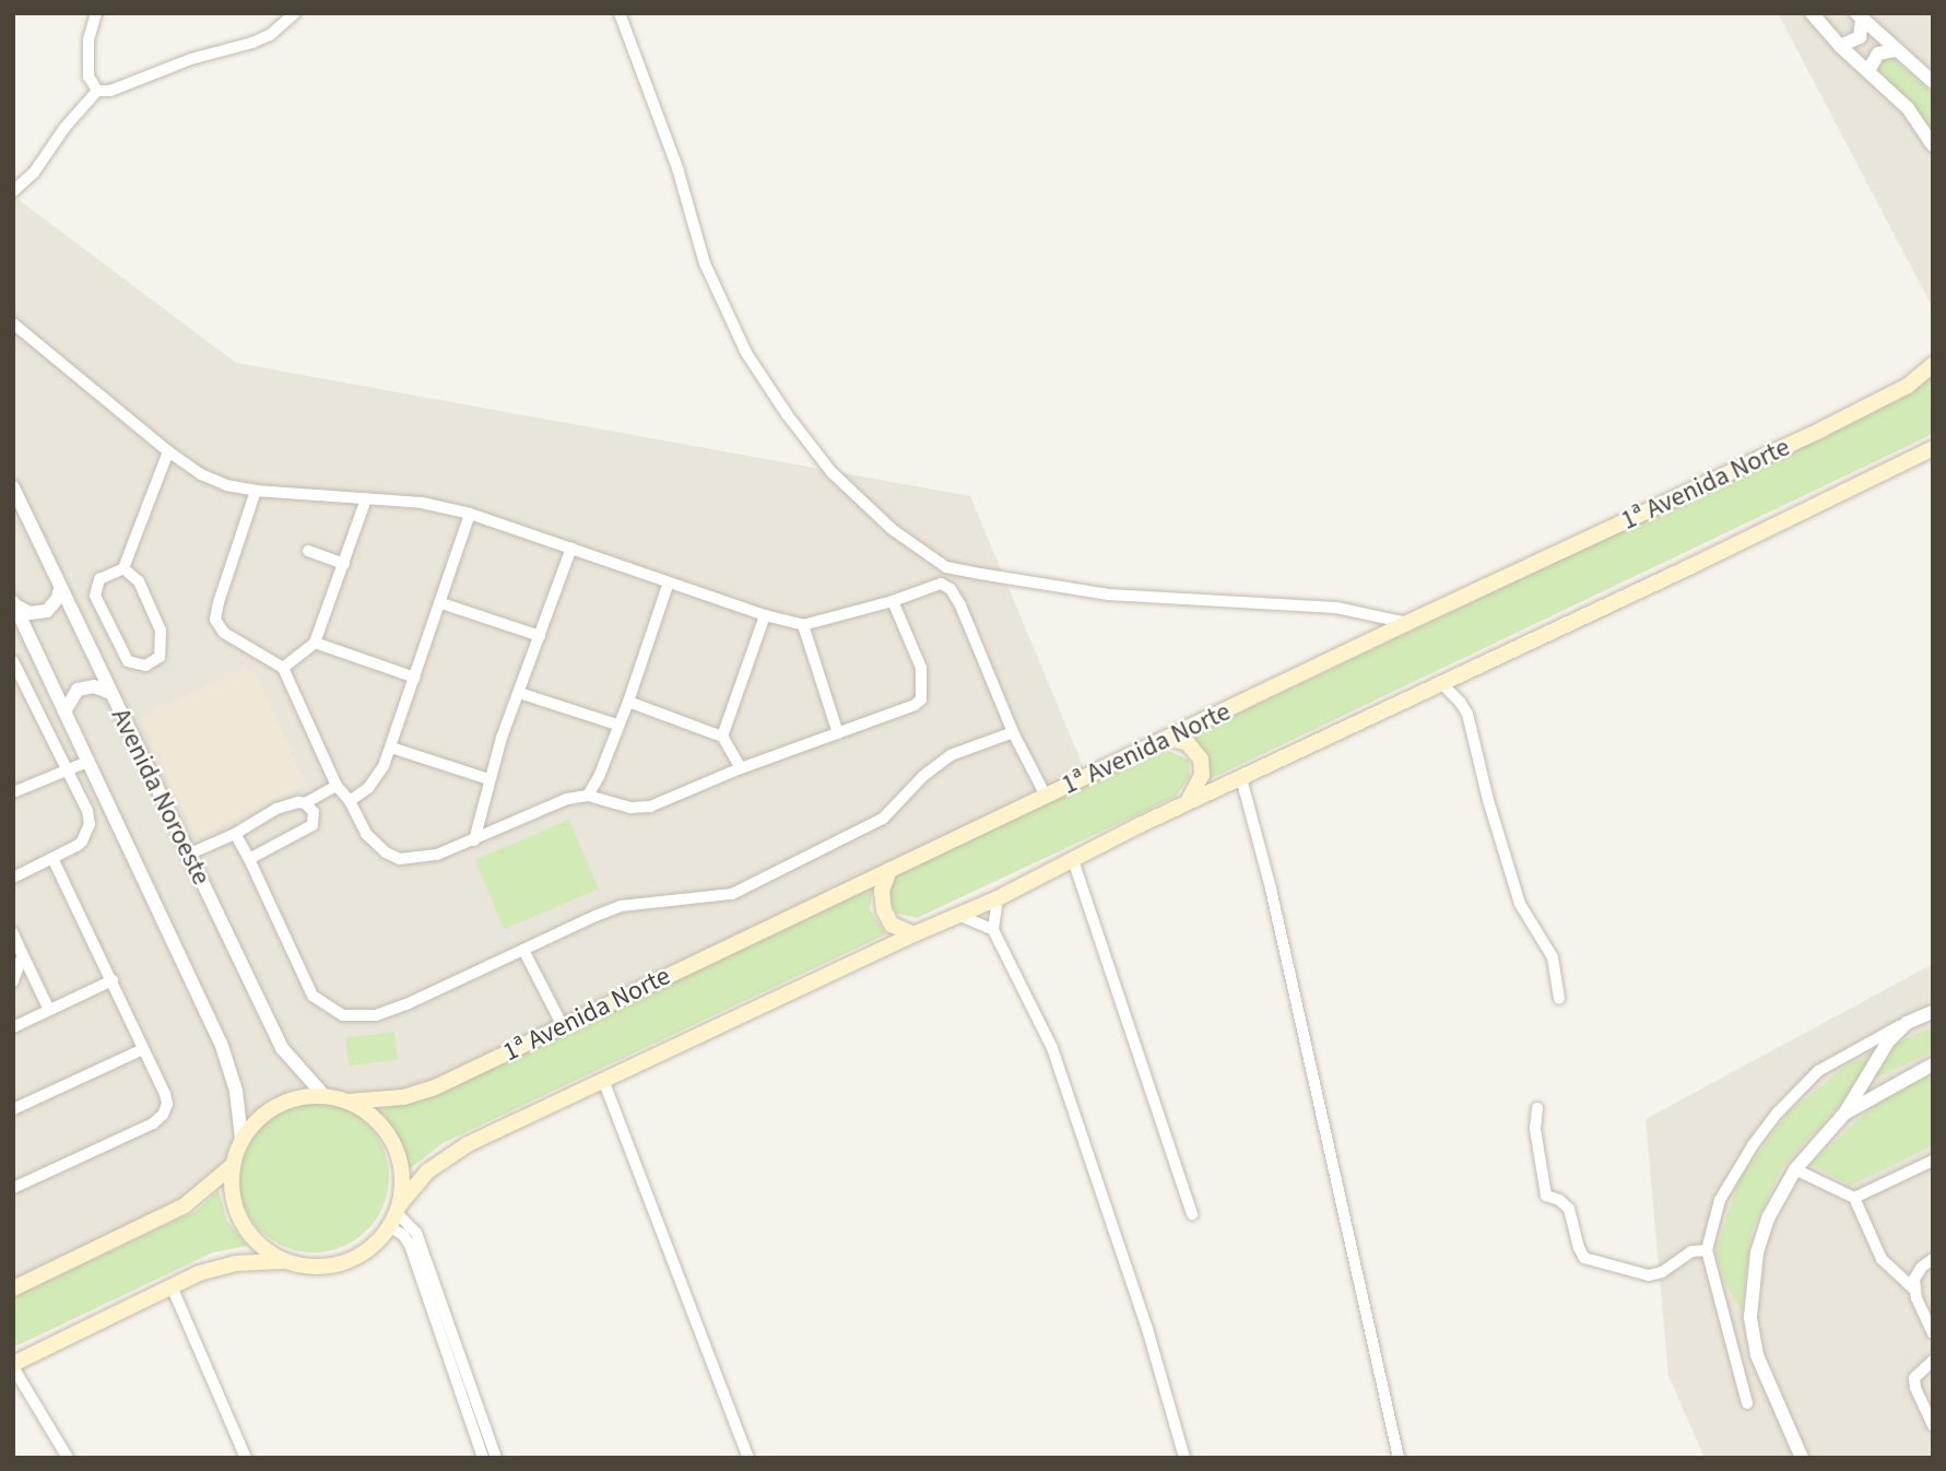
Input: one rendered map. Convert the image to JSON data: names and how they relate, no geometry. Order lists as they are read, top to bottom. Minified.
{"streets":{"main road":["1ᵃ Avenida Norte"],"street":["Avenida Noroeste"]},"crossings":[["1ᵃ Avenida Norte","Avenida Noroeste"]]}
